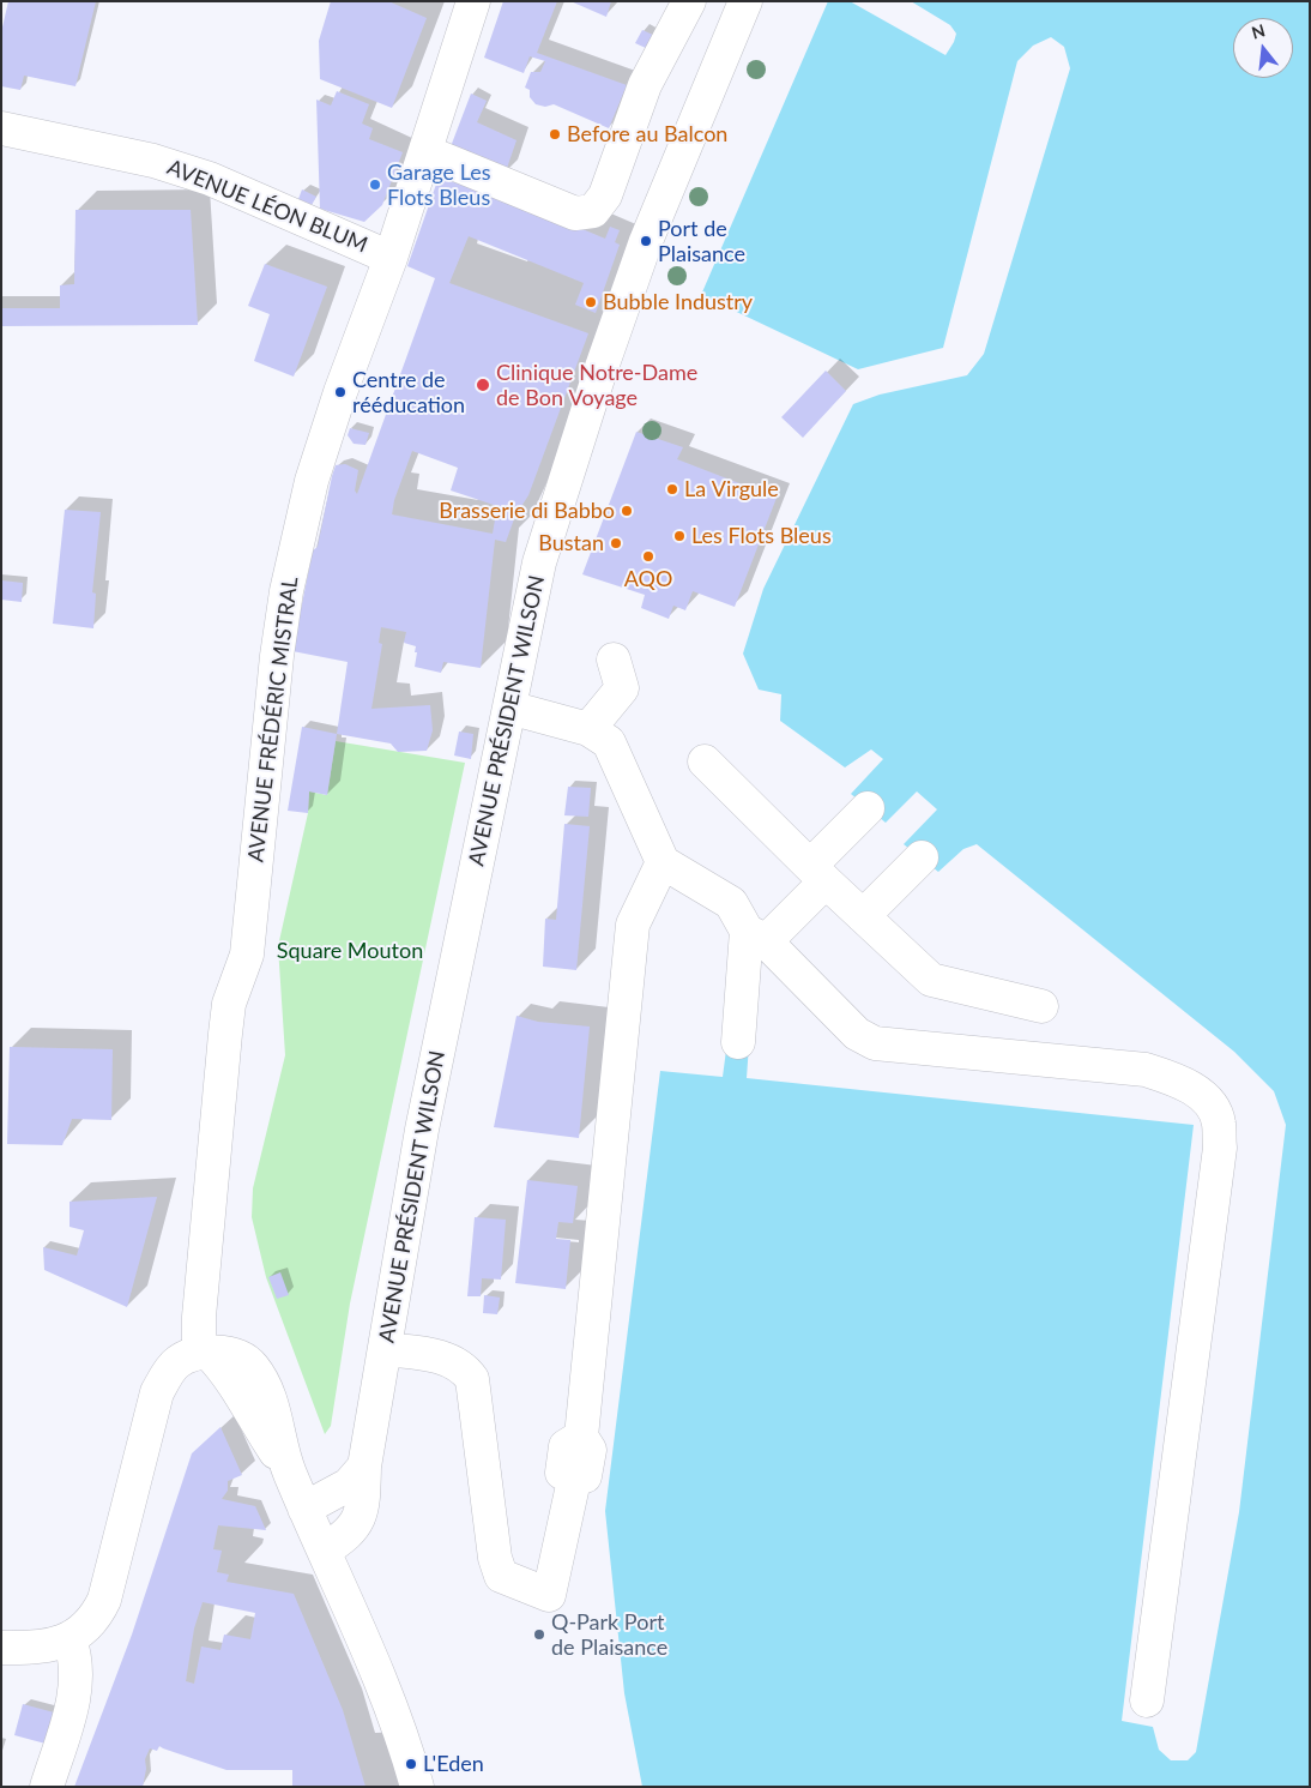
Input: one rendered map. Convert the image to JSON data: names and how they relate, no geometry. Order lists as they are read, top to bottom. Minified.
{"streets":{"street":["AVENUE LÉON BLUM","AVENUE FRÉDÉRIC MISTRAL","AVENUE PRÉSIDENT WILSON"]},"crossings":[["AVENUE LÉON BLUM","AVENUE FRÉDÉRIC MISTRAL"]],"parks":["Square Mouton"],"places":["Before au Balcon","Garage Les Flots Bleus","Port de Plaisance","Bubble Industry","Clinique Notre-Dame de Bon Voyage","Centre de rééducation","La Virgule","Brasserie di Babbo","Les Flots Bleus","Bustan","AQO","Q-Park Port de Plaisance","L'Eden"],"north":"top"}
